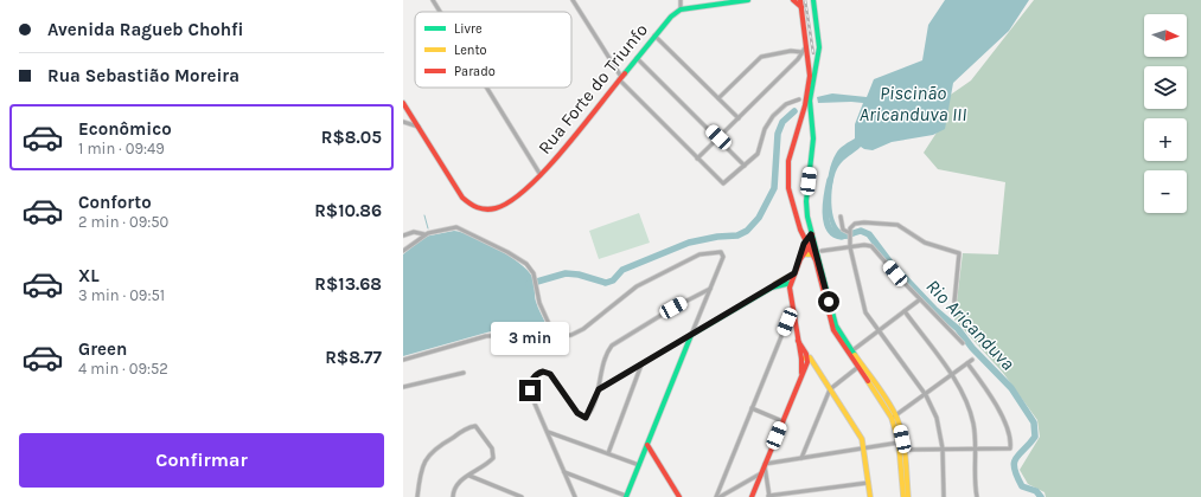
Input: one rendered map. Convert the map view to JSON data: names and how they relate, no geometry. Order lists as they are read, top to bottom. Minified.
{"streets":{"street":["Rua Forte do Triunfo"]},"water":["Piscinão Aricanduva III","Rio Aricanduva"],"legend":["Livre","Lento","Parado"],"north":"right","page":{"banner":["Avenida Ragueb Chohfi","Rua Sebastião Moreira"],"map_buttons":["+","−"],"list":[{"name":"Econômico","note":"1 min · 09:49","value":"R$8.05"},{"name":"Conforto","note":"2 min · 09:50","value":"R$10.86"},{"name":"XL","note":"3 min · 09:51","value":"R$13.68"},{"name":"Green","note":"4 min · 09:52","value":"R$8.77"}],"bubble":"3 min","buttons":"Confirmar"}}
